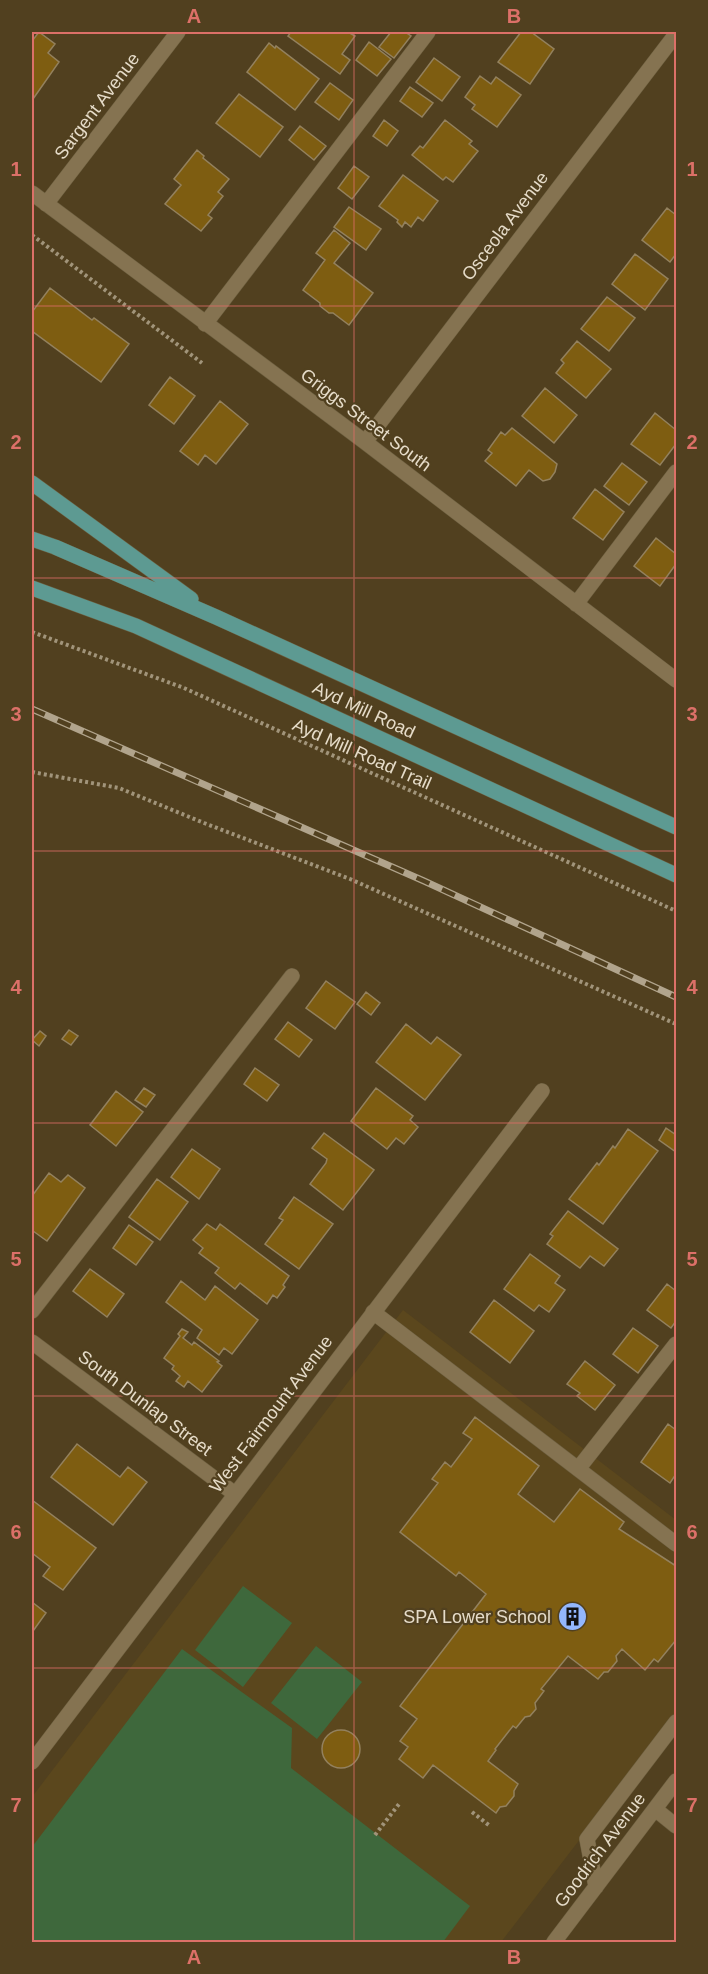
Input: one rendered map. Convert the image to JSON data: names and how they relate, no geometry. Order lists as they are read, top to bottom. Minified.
{"streets":{"main road":["Ayd Mill Road"],"street":["Sargent Avenue","Osceola Avenue","Griggs Street South","South Dunlap Street","West Fairmount Avenue","Goodrich Avenue"],"path":["Ayd Mill Road Trail"]},"crossings":[["Sargent Avenue","Griggs Street South"],["Osceola Avenue","Griggs Street South"],["South Dunlap Street","West Fairmount Avenue"]],"places":{"building":["SPA Lower School"]},"grid":{"columns":["A","B"],"rows":["1","2","3","4","5","6","7"]}}
